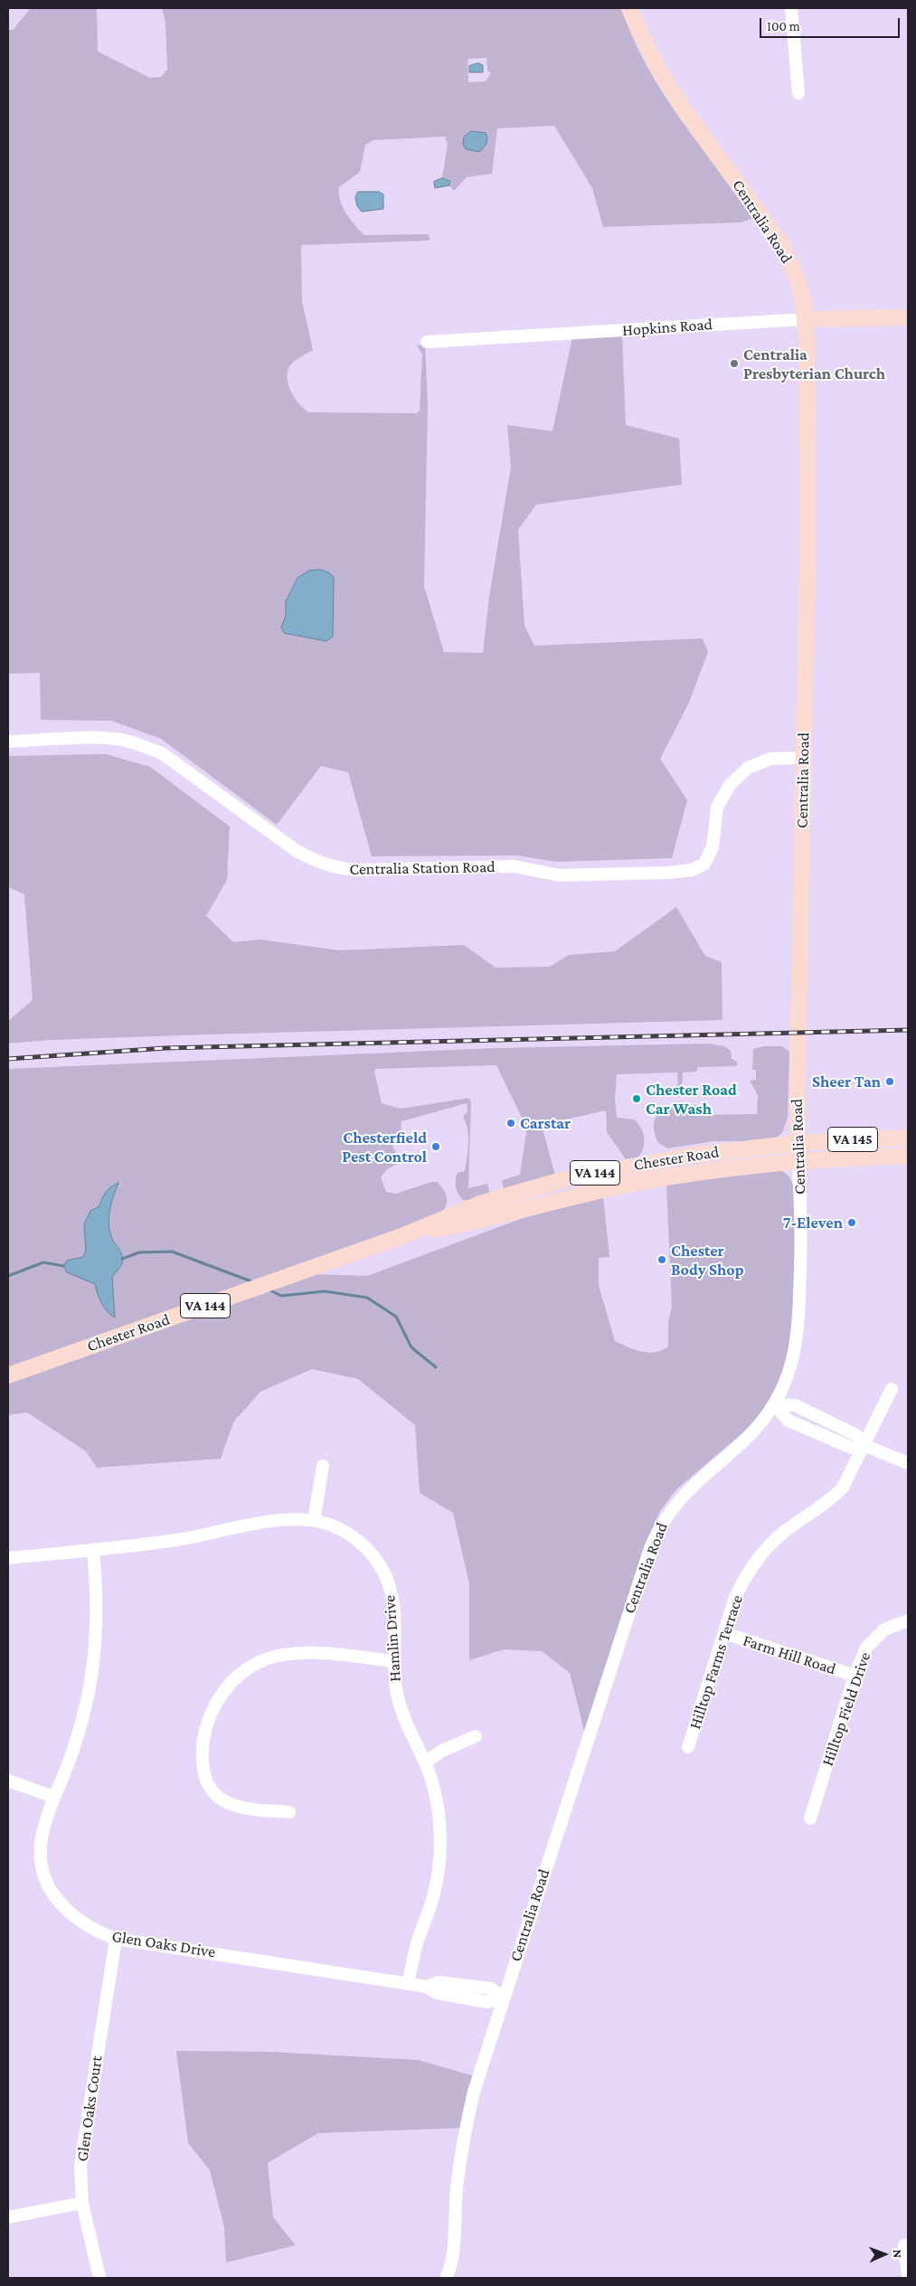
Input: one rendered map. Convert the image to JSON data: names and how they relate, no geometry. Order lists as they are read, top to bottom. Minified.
{"streets":{"main road":["Centralia Road","Hopkins Road","VA 145","Chester Road","VA 144"],"street":["Centralia Station Road","Hamlin Drive","Farm Hill Road","Hilltop Farms Terrace","Hilltop Field Drive","Glen Oaks Drive","Glen Oaks Court"]},"crossings":[["Centralia Road","Hopkins Road"],["Centralia Road","Centralia Station Road"],["Centralia Road","Chester Road"],["Centralia Road","Glen Oaks Drive"],["Hamlin Drive","Glen Oaks Drive"],["Farm Hill Road","Hilltop Farms Terrace"],["Farm Hill Road","Hilltop Field Drive"],["Glen Oaks Drive","Glen Oaks Court"]],"places":["Centralia Presbyterian Church","Sheer Tan","Chester Road Car Wash","Carstar","Chesterfield Pest Control","7-Eleven","Chester Body Shop"],"scale_bar":"100 m","north":"right"}
